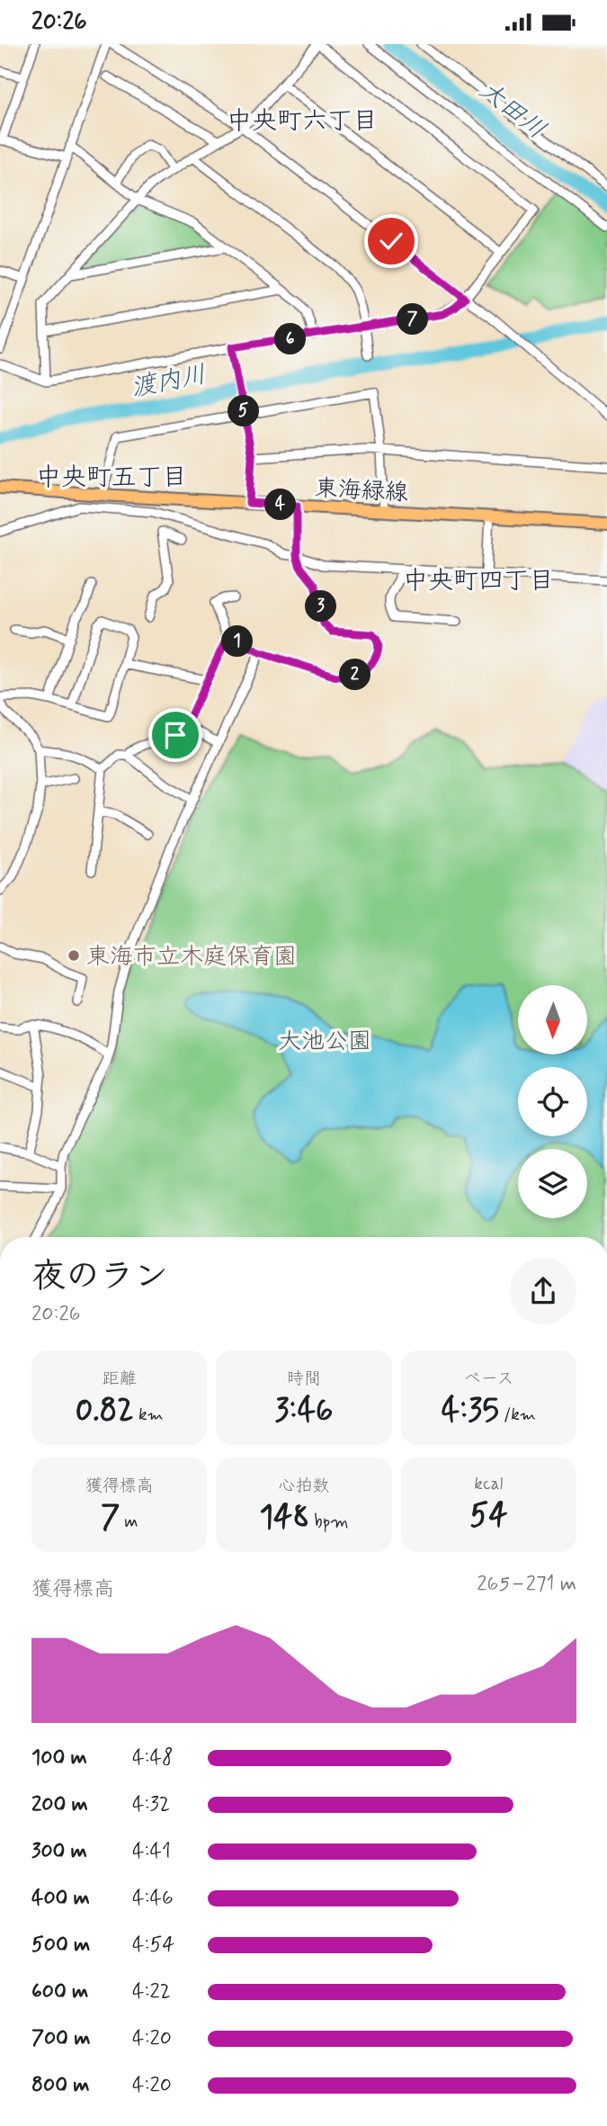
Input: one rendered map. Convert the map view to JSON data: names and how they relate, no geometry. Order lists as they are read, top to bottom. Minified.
{"streets":{"main road":["東海緑線"]},"districts":["中央町六丁目","中央町五丁目","中央町四丁目"],"water":["大田川","渡内川"],"parks":["大池公園"],"places":["東海市立木庭保育園"],"north":"bottom","page":{"status":"20:26","pins":["7","6","5","4","3","1","2"],"heading":["夜のラン","20:26"],"stats":[["距離","0.82 km"],["時間","3:46"],["ペース","4:35 /km"],["獲得標高","7 m"],["心拍数","148 bpm"],["kcal","54"]],"chart":["獲得標高","265–271 m"],"list":[{"name":"100 m","note":"4:48"},{"name":"200 m","note":"4:32"},{"name":"300 m","note":"4:41"},{"name":"400 m","note":"4:46"},{"name":"500 m","note":"4:54"},{"name":"600 m","note":"4:22"},{"name":"700 m","note":"4:20"},{"name":"800 m","note":"4:20"}]}}
